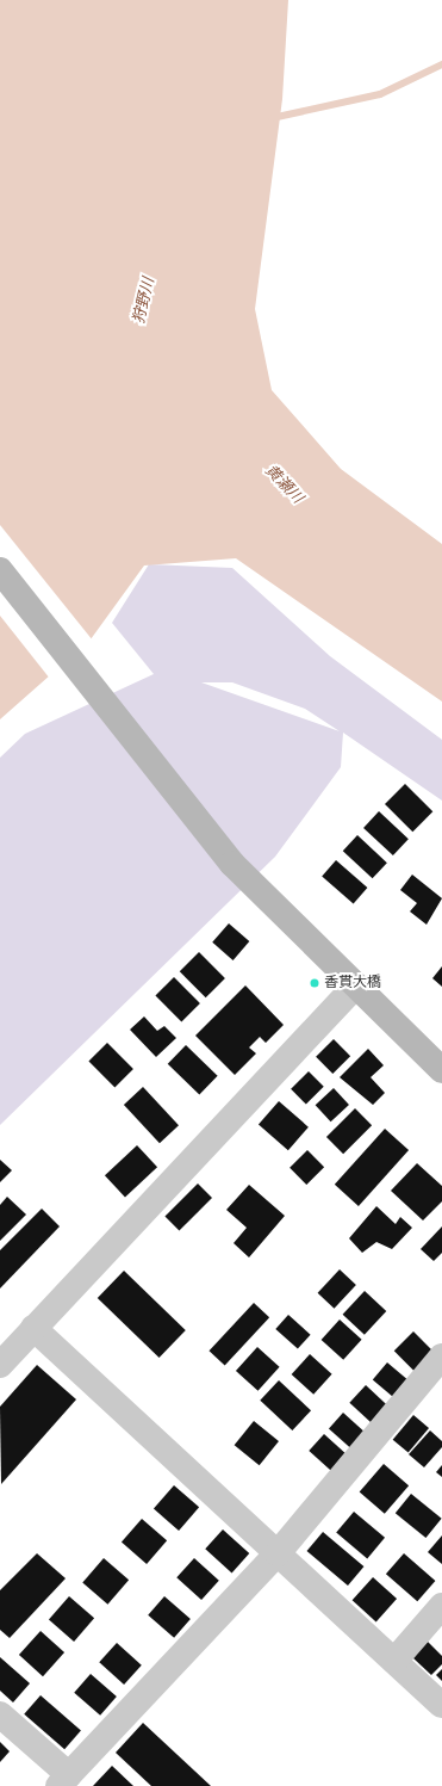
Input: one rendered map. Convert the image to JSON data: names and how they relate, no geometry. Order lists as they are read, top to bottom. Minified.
{"water":["狩野川","黄瀬川"],"places":["香貫大橋"]}
